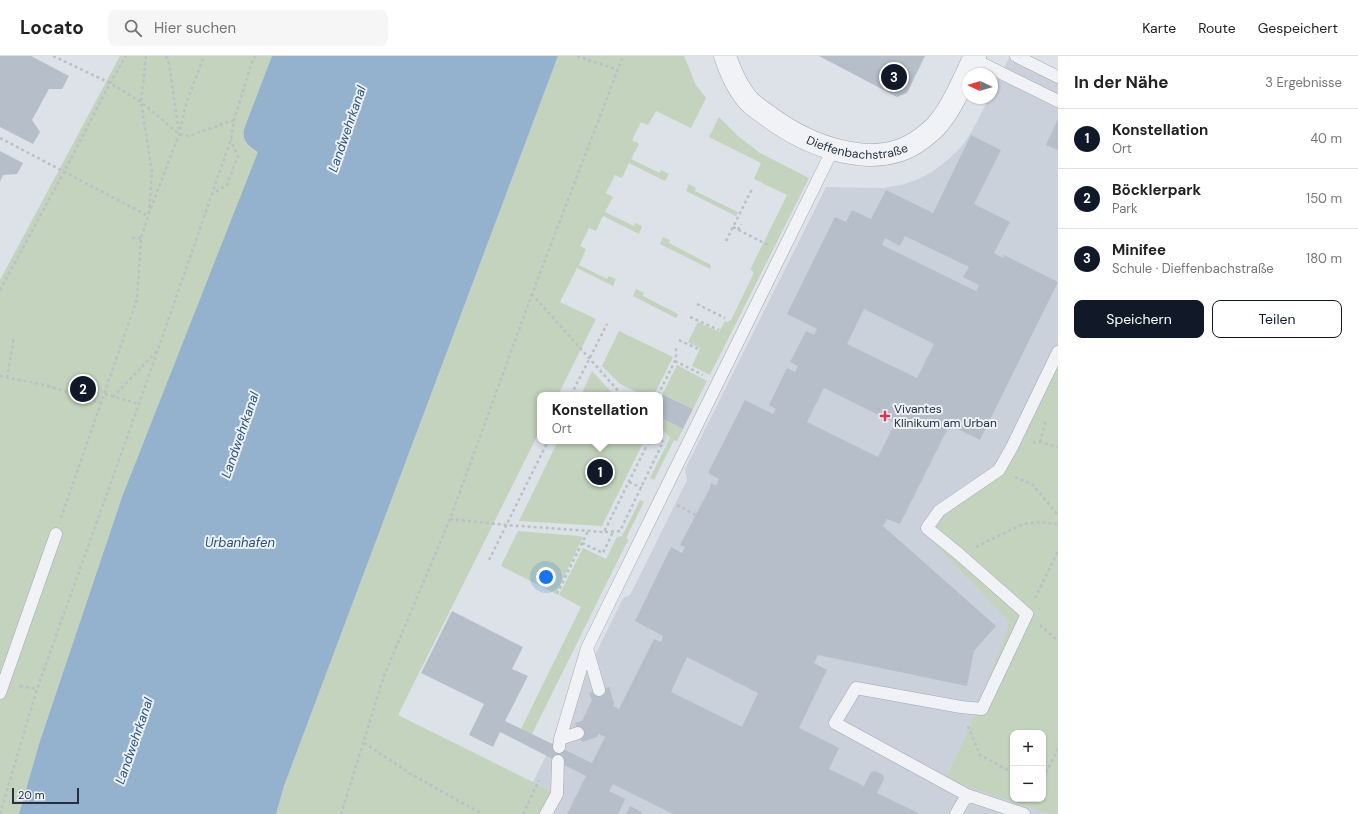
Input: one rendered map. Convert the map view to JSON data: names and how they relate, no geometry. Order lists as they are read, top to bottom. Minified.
{"streets":{"street":["Dieffenbachstraße"]},"water":["Landwehrkanal","Urbanhafen"],"places":{"health":["Vivantes Klinikum am Urban"]},"scale_bar":"20 m","north":"left","page":{"header":"Locato","search":"Hier suchen","nav":["Karte","Route","Gespeichert"],"heading":["In der Nähe","3 Ergebnisse"],"pins":["3","2","1"],"list":[{"mark":"1","name":"Konstellation","note":"Ort","value":"40 m"},{"mark":"2","name":"Böcklerpark","note":"Park","value":"150 m"},{"mark":"3","name":"Minifee","note":"Schule · Dieffenbachstraße","value":"180 m"}],"buttons":["Speichern","Teilen"],"popup":["Konstellation","Ort"],"map_buttons":["+","−"],"scale":"20 m"}}
